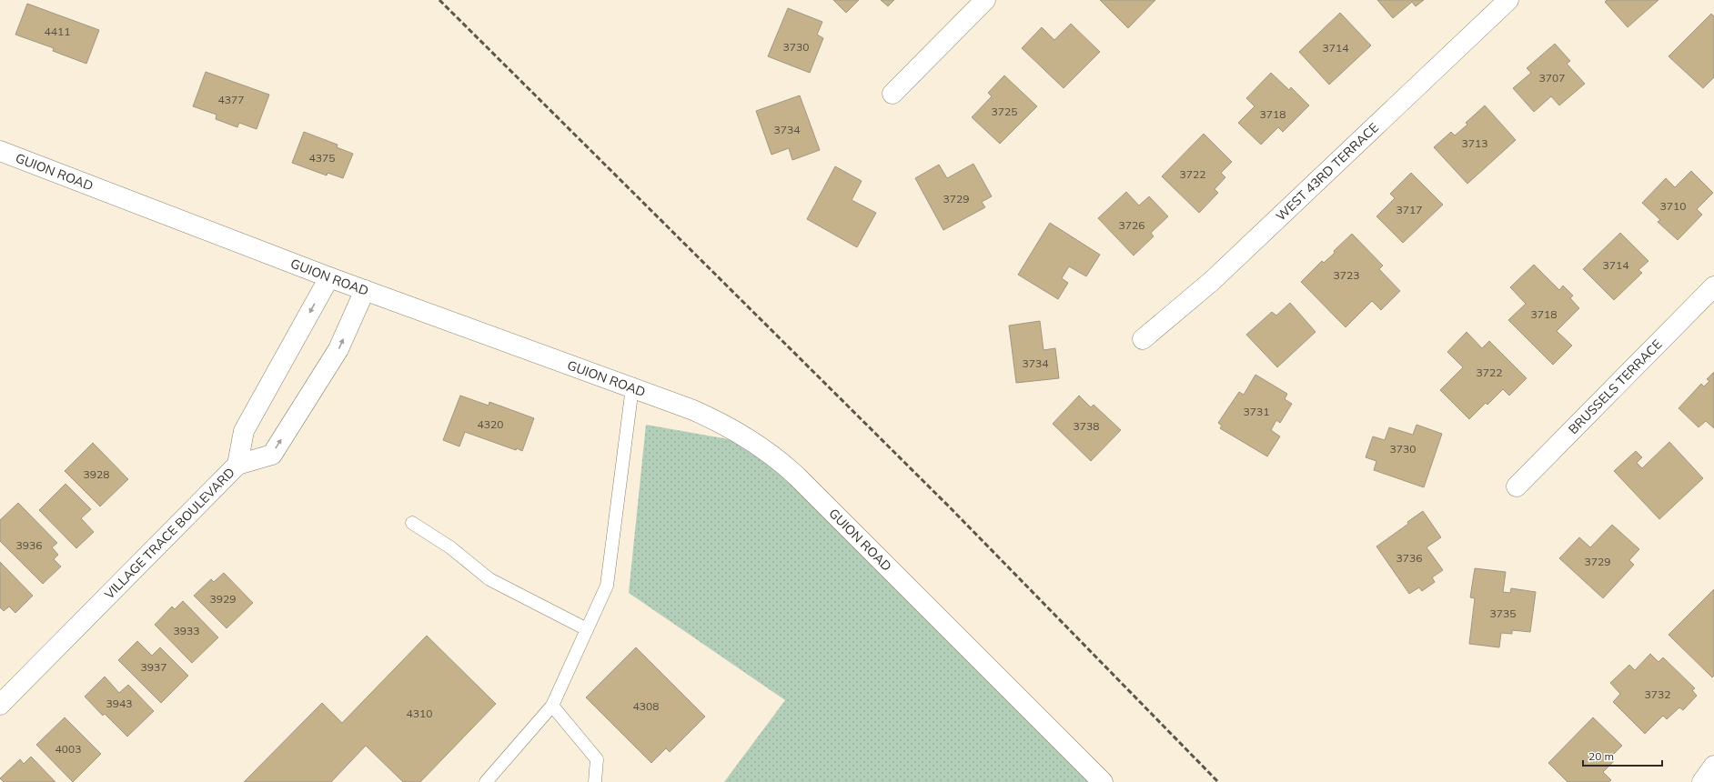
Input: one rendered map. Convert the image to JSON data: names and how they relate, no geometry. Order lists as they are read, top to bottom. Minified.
{"streets":{"street":["GUION ROAD","WEST 43RD TERRACE","BRUSSELS TERRACE","VILLAGE TRACE BOULEVARD"]},"crossings":[["GUION ROAD","VILLAGE TRACE BOULEVARD"]],"house_numbers":["4411","3730","3714","3707","4377","3725","3718","3734","3713","4375","3722","3729","3710","3717","3726","3714","3723","3718","3734","3722","3731","4320","3738","3730","3928","3936","3736","3729","3929","3735","3933","3937","3732","3943","4308","4310","4003"],"scale_bar":"20 m"}
